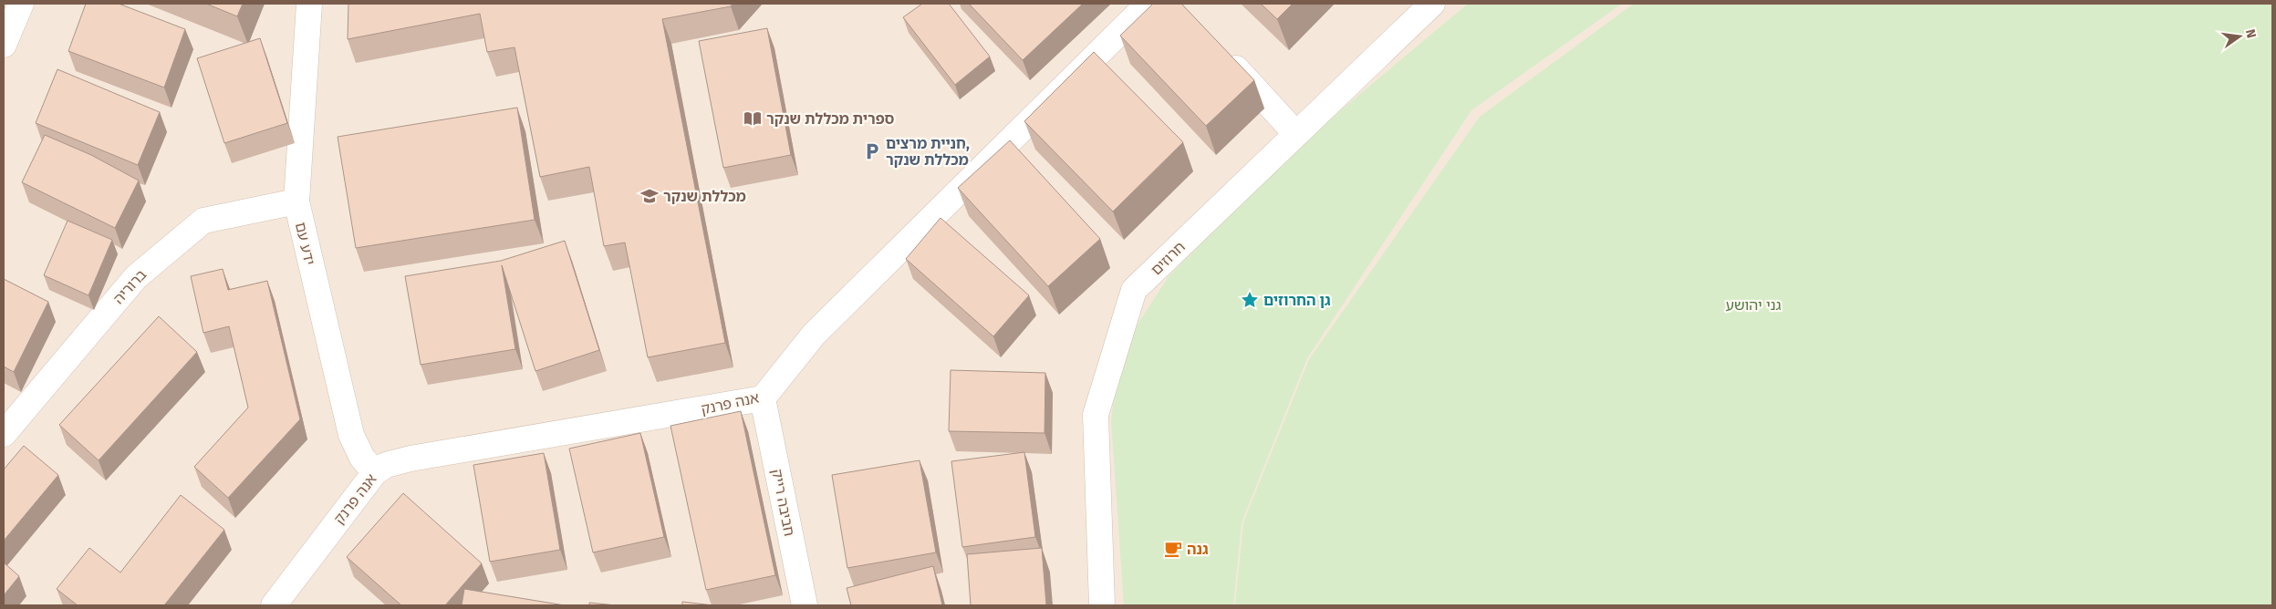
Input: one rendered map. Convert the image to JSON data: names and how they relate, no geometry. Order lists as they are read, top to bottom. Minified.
{"streets":{"street":["ידע עם","חרוזים","ברוריה","אנה פרנק","חביבה רייק"]},"crossings":[["ידע עם","ברוריה"],["ידע עם","אנה פרנק"],["אנה פרנק","חביבה רייק"]],"parks":["גני יהושע"],"places":{"library":["ספרית מכללת שנקר"],"parking":["חניית מרצים, מכללת שנקר"],"school or university":["מכללת שנקר"],"place":["גן החרוזים"],"cafe":["גנה"]},"north":"right"}
